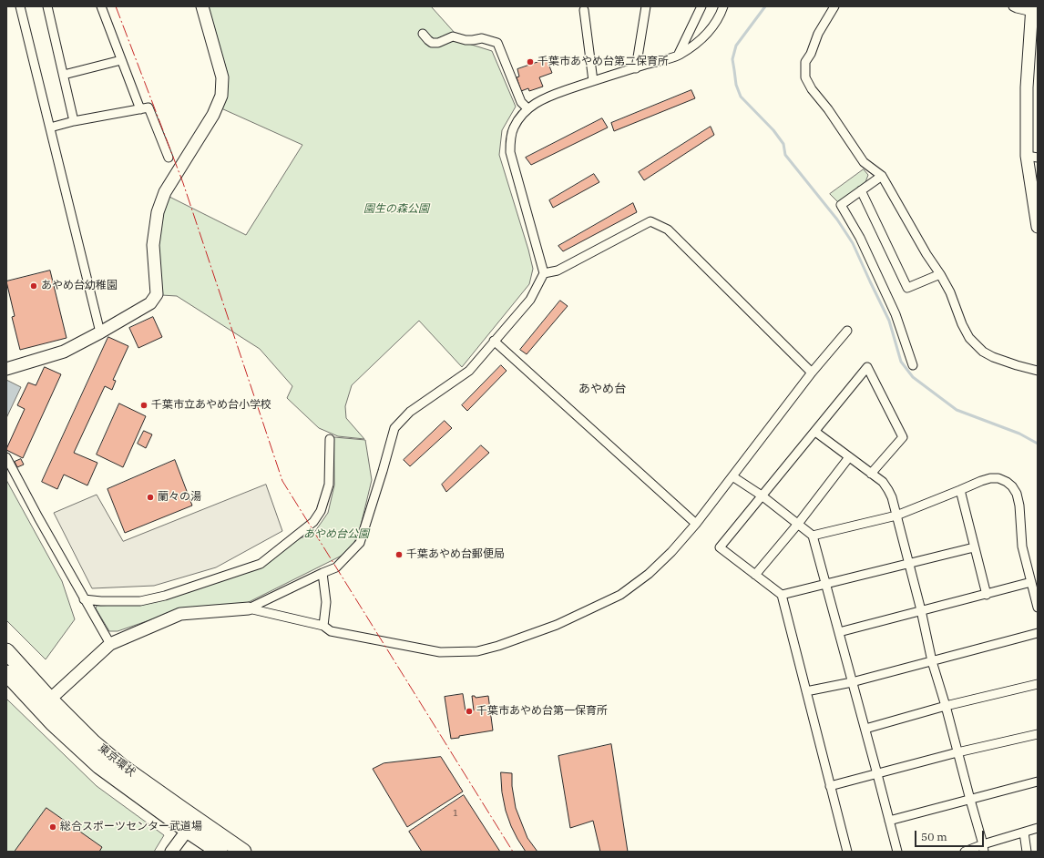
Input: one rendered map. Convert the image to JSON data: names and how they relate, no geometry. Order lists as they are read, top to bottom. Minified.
{"streets":{"highway":["東京環状"]},"districts":["あやめ台"],"parks":["園生の森公園","あやめ台公園"],"places":["千葉市あやめ台第二保育所","あやめ台幼稚園","千葉市立あやめ台小学校","蘭々の湯","千葉あやめ台郵便局","千葉市あやめ台第一保育所","総合スポーツセンター武道場"],"house_numbers":["1"],"scale_bar":"50 m"}
